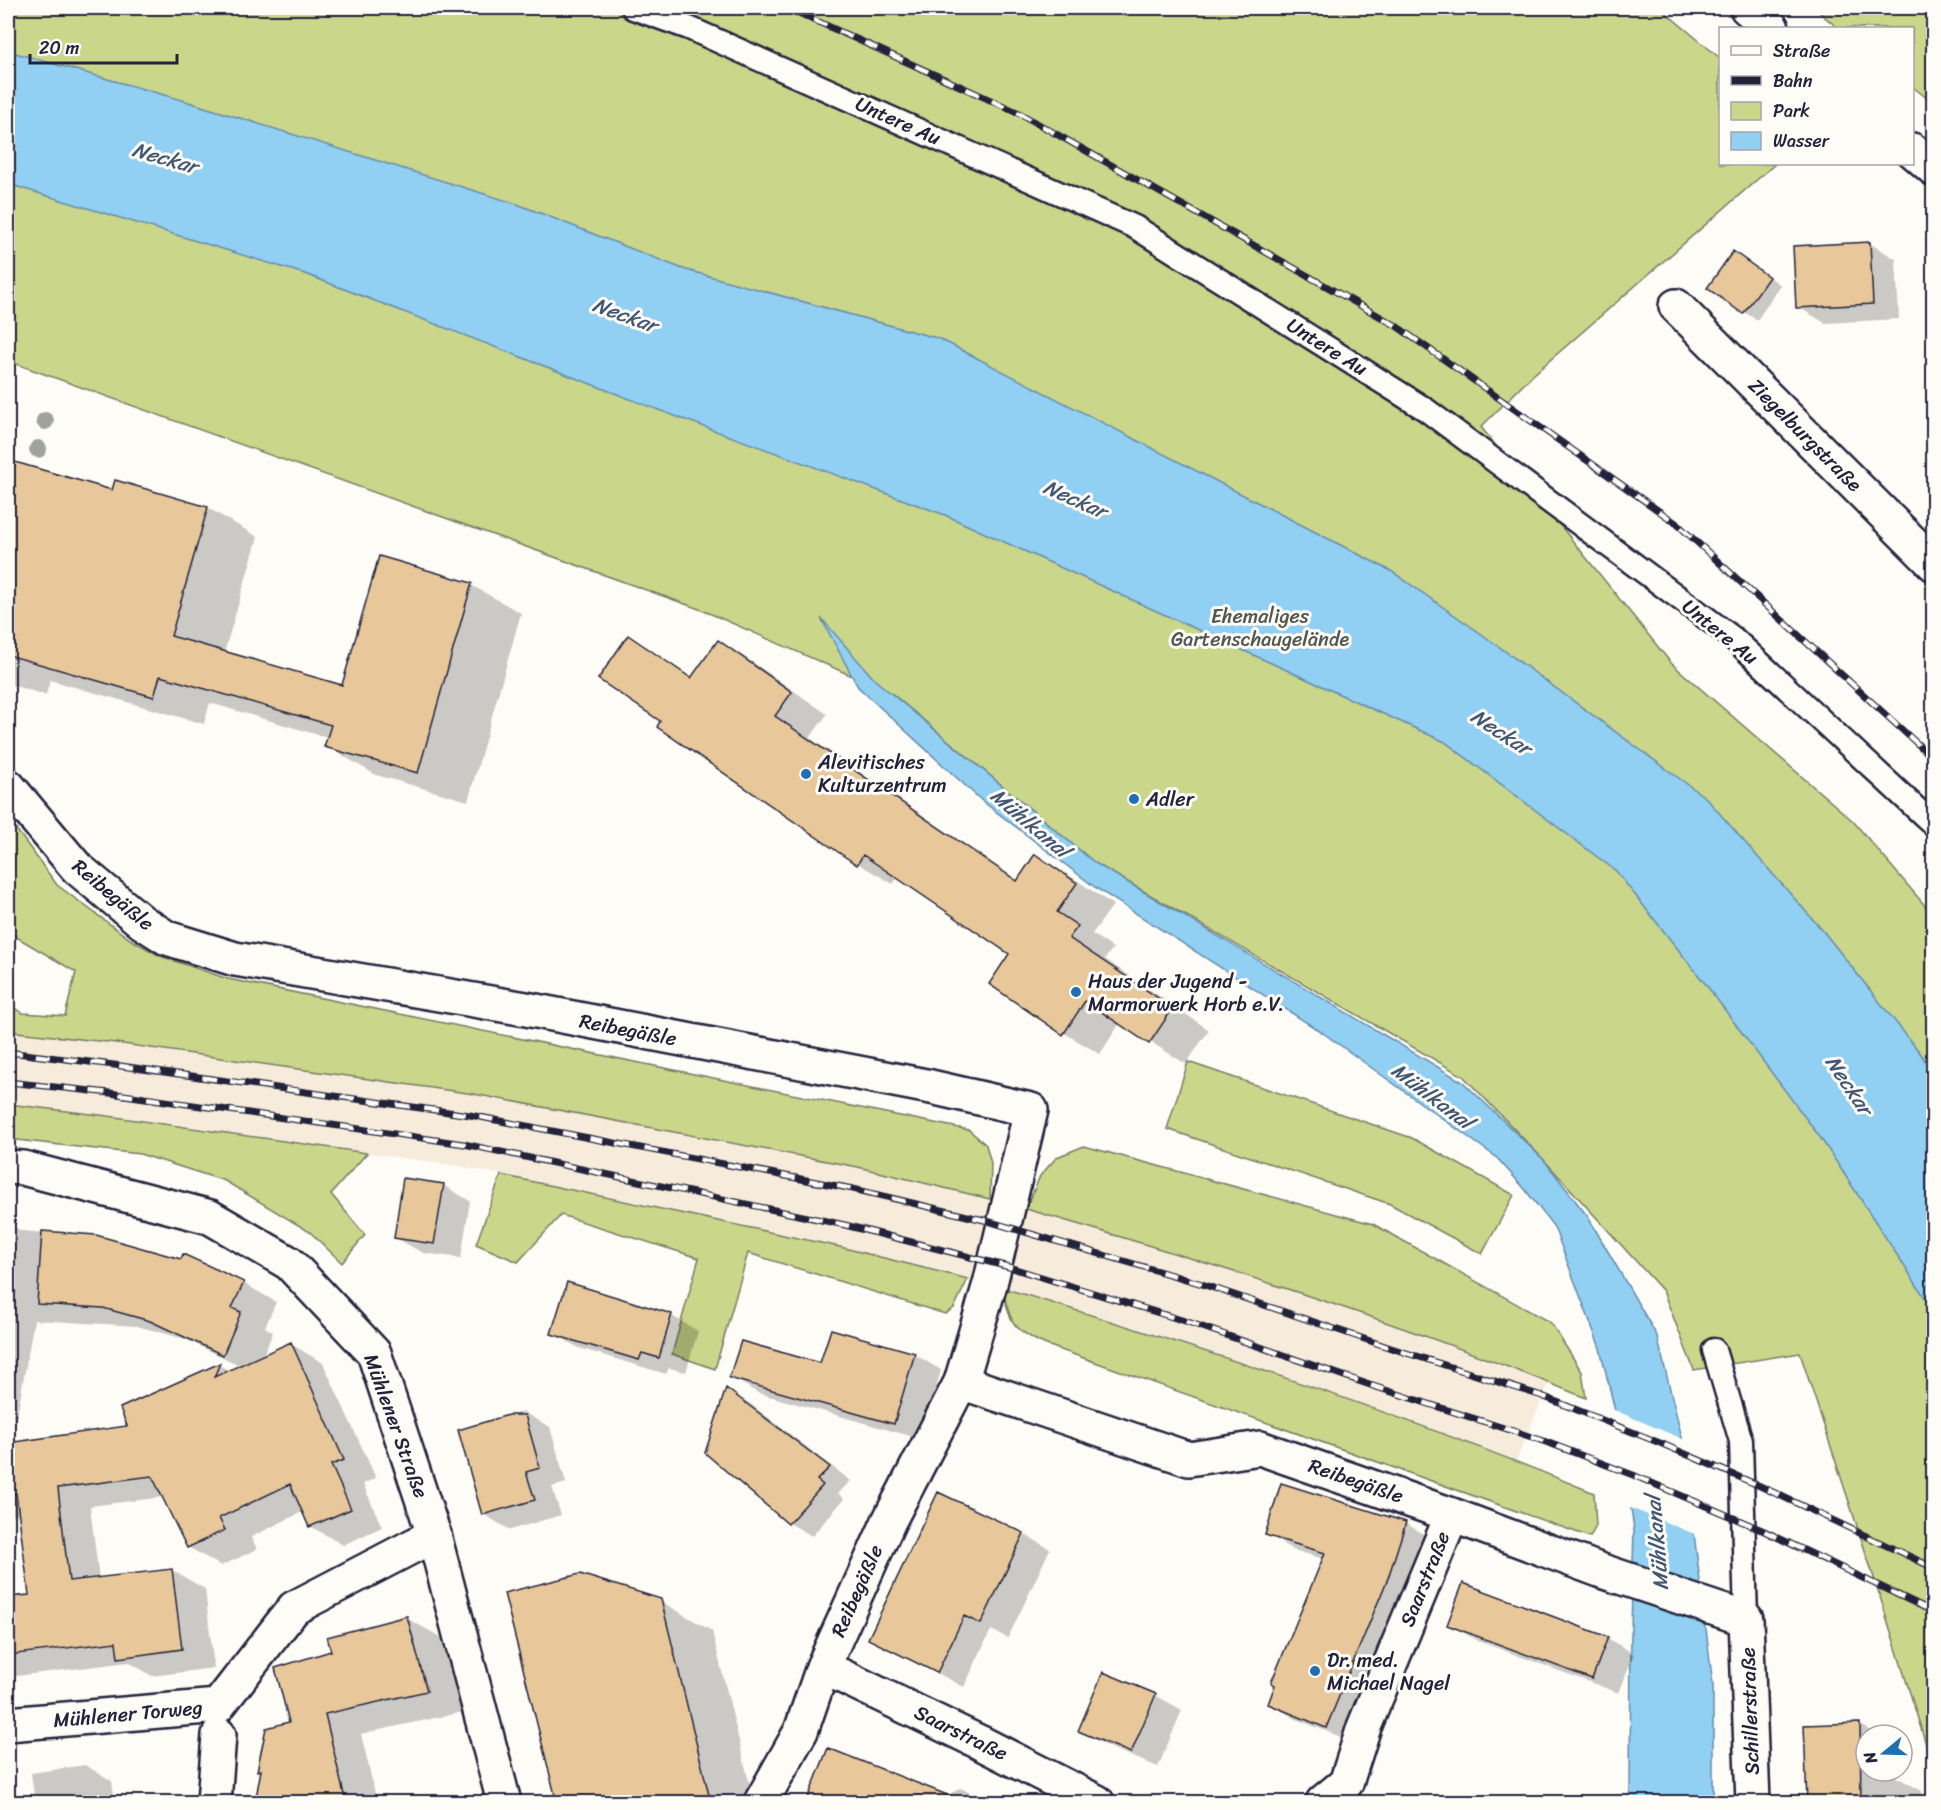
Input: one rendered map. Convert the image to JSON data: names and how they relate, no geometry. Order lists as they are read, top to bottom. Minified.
{"streets":{"street":["Ziegelburgstraße","Reibegäßle","Mühlener Straße","Saarstraße","Schillerstraße","Mühlener Torweg"],"lane":["Untere Au"]},"crossings":[["Reibegäßle","Saarstraße"],["Reibegäßle","Schillerstraße"],["Mühlener Straße","Mühlener Torweg"]],"water":["Neckar","Mühlkanal"],"parks":["Ehemaliges Gartenschaugelände"],"places":["Alevitisches Kulturzentrum","Adler","Haus der Jugend - Marmorwerk Horb e.V.","Dr. med. Michael Nagel"],"legend":["Straße","Bahn","Park","Wasser"],"scale_bar":"20 m","north":"left"}
